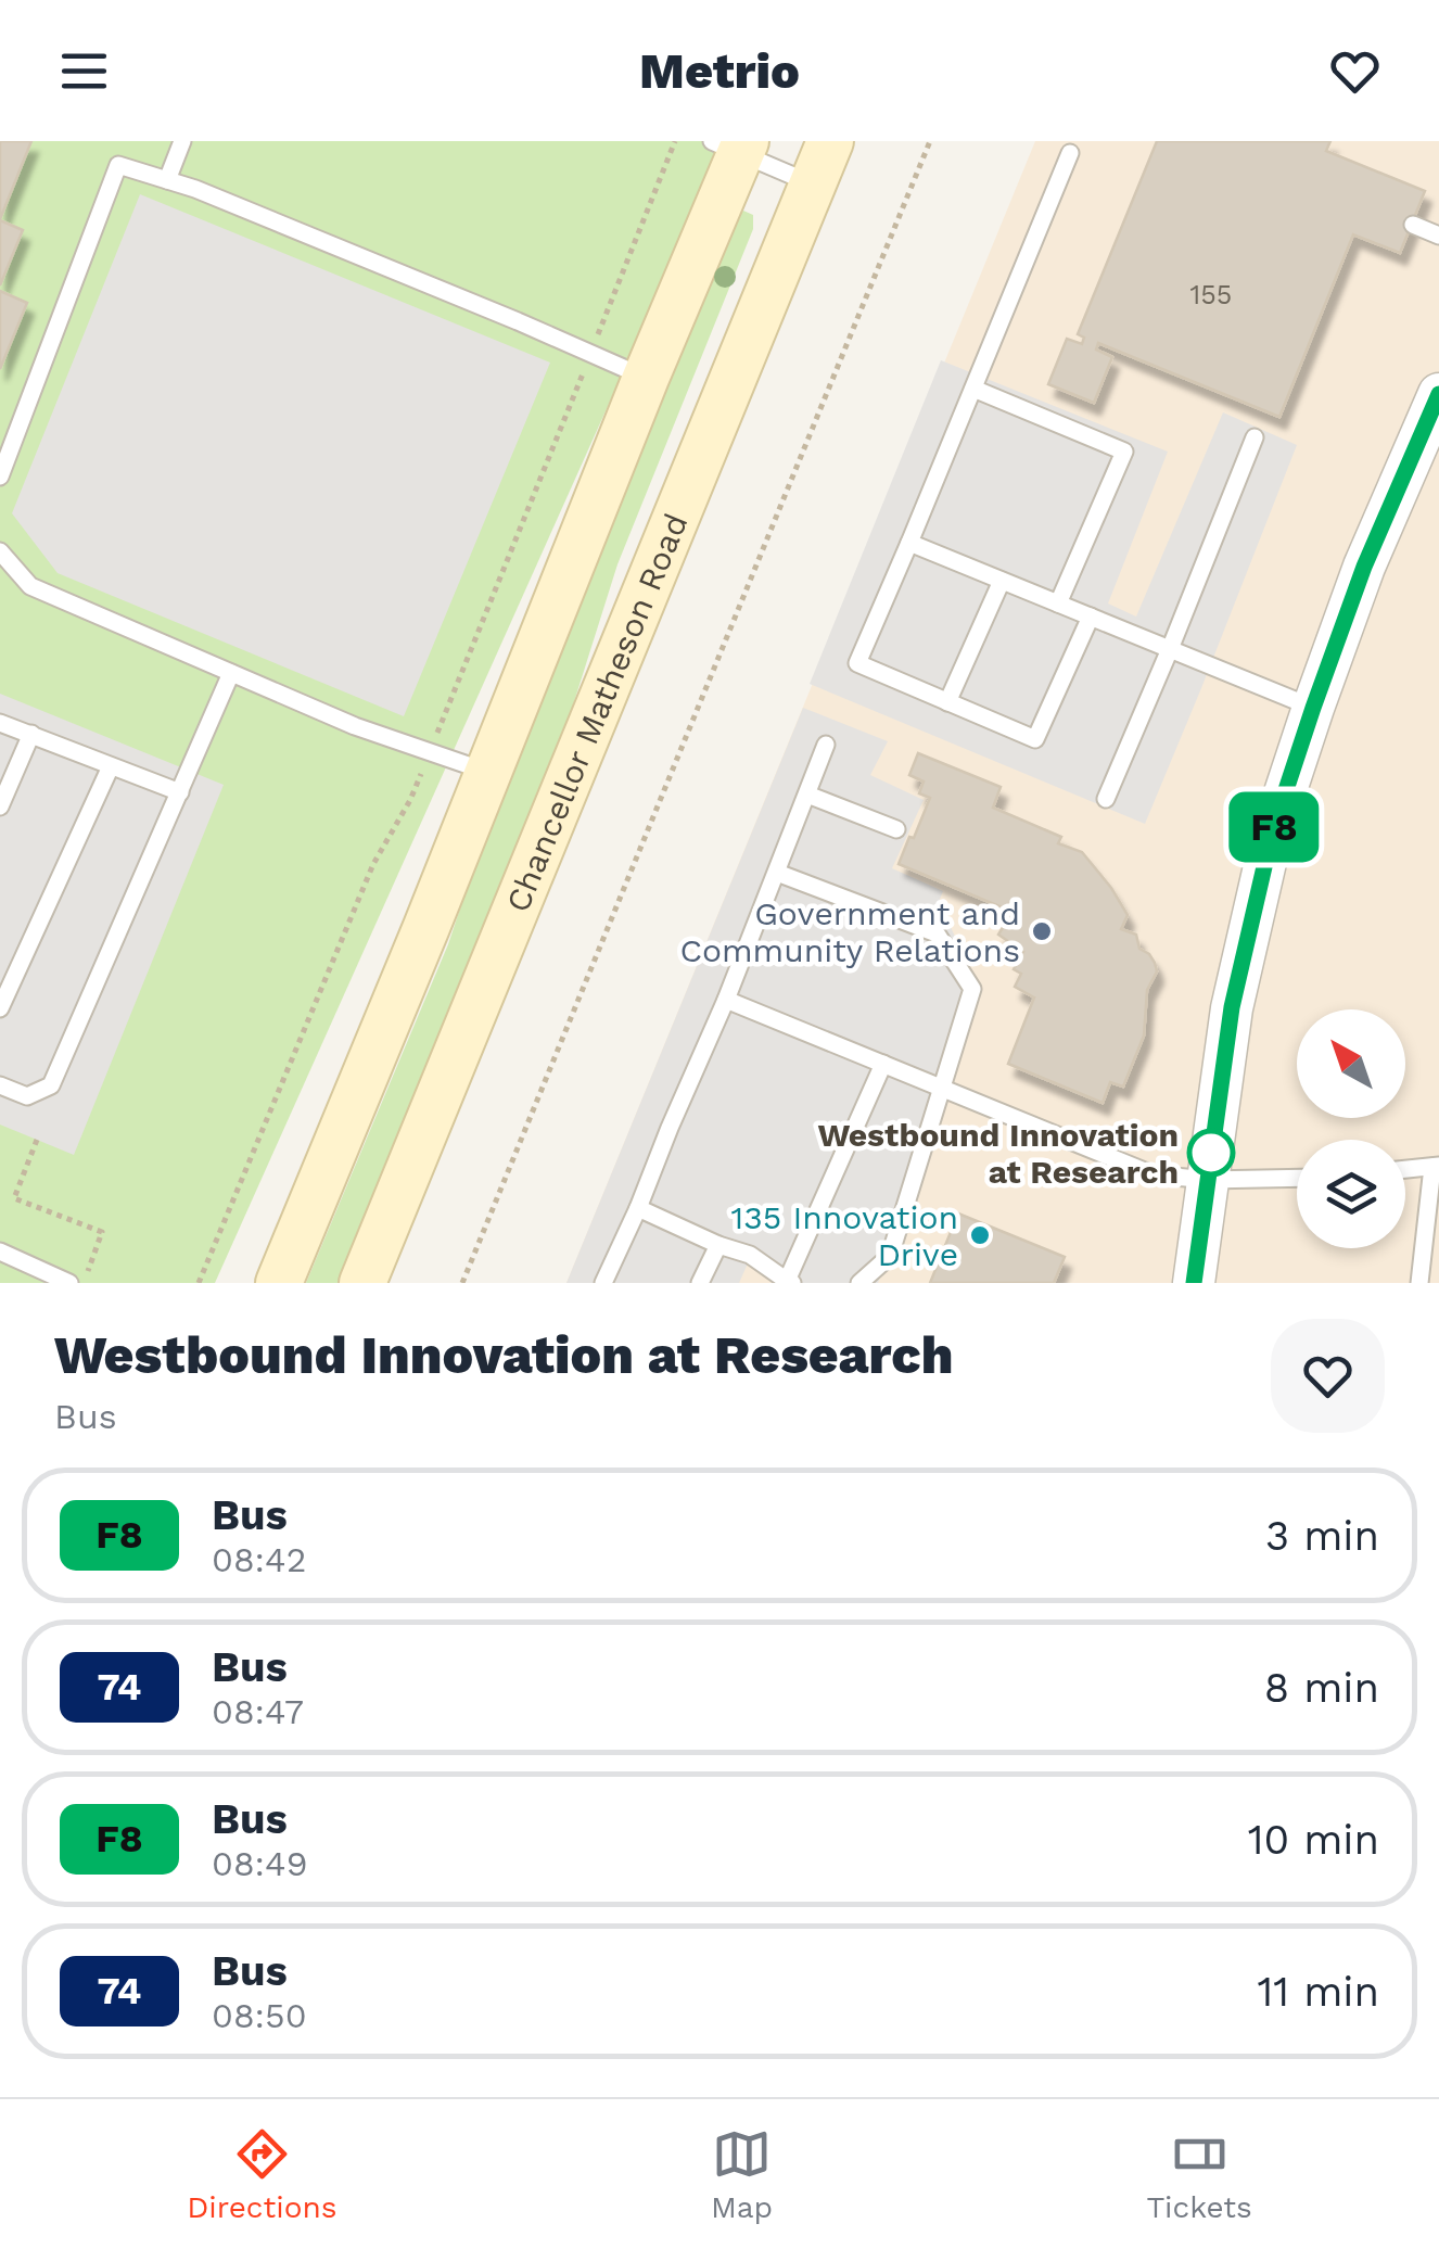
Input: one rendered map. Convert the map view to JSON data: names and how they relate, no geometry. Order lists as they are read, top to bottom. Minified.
{"streets":{"main road":["Chancellor Matheson Road"]},"places":["Government and Community Relations","Westbound Innovation at Research","135 Innovation Drive"],"lines":["bus line F8"],"house_numbers":["155"],"north":"top left","page":{"header":"Metrio","on_map":"F8","heading":["Westbound Innovation at Research","Bus"],"list":[{"mark":"F8","name":"Bus","note":"08:42","value":"3 min"},{"mark":"74","name":"Bus","note":"08:47","value":"8 min"},{"mark":"F8","name":"Bus","note":"08:49","value":"10 min"},{"mark":"74","name":"Bus","note":"08:50","value":"11 min"}],"tabs":["Directions","Map","Tickets"]}}
